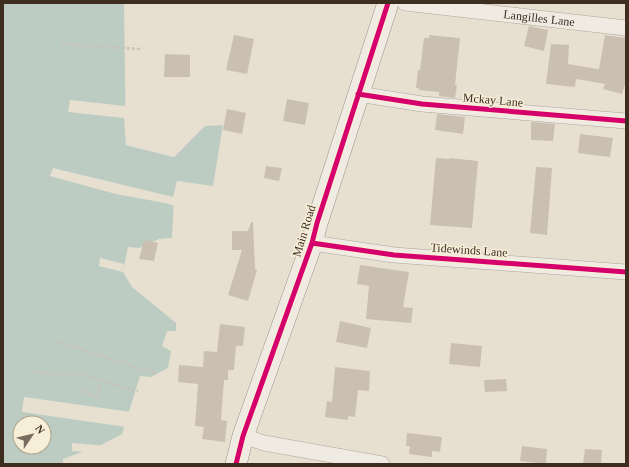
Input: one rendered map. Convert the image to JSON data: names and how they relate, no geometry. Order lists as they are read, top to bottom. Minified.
{"streets":{"main road":["Main Road"],"street":["Langilles Lane","Mckay Lane","Tidewinds Lane"]},"crossings":[["Mckay Lane","Main Road"],["Main Road","Tidewinds Lane"]],"north":"top right"}
